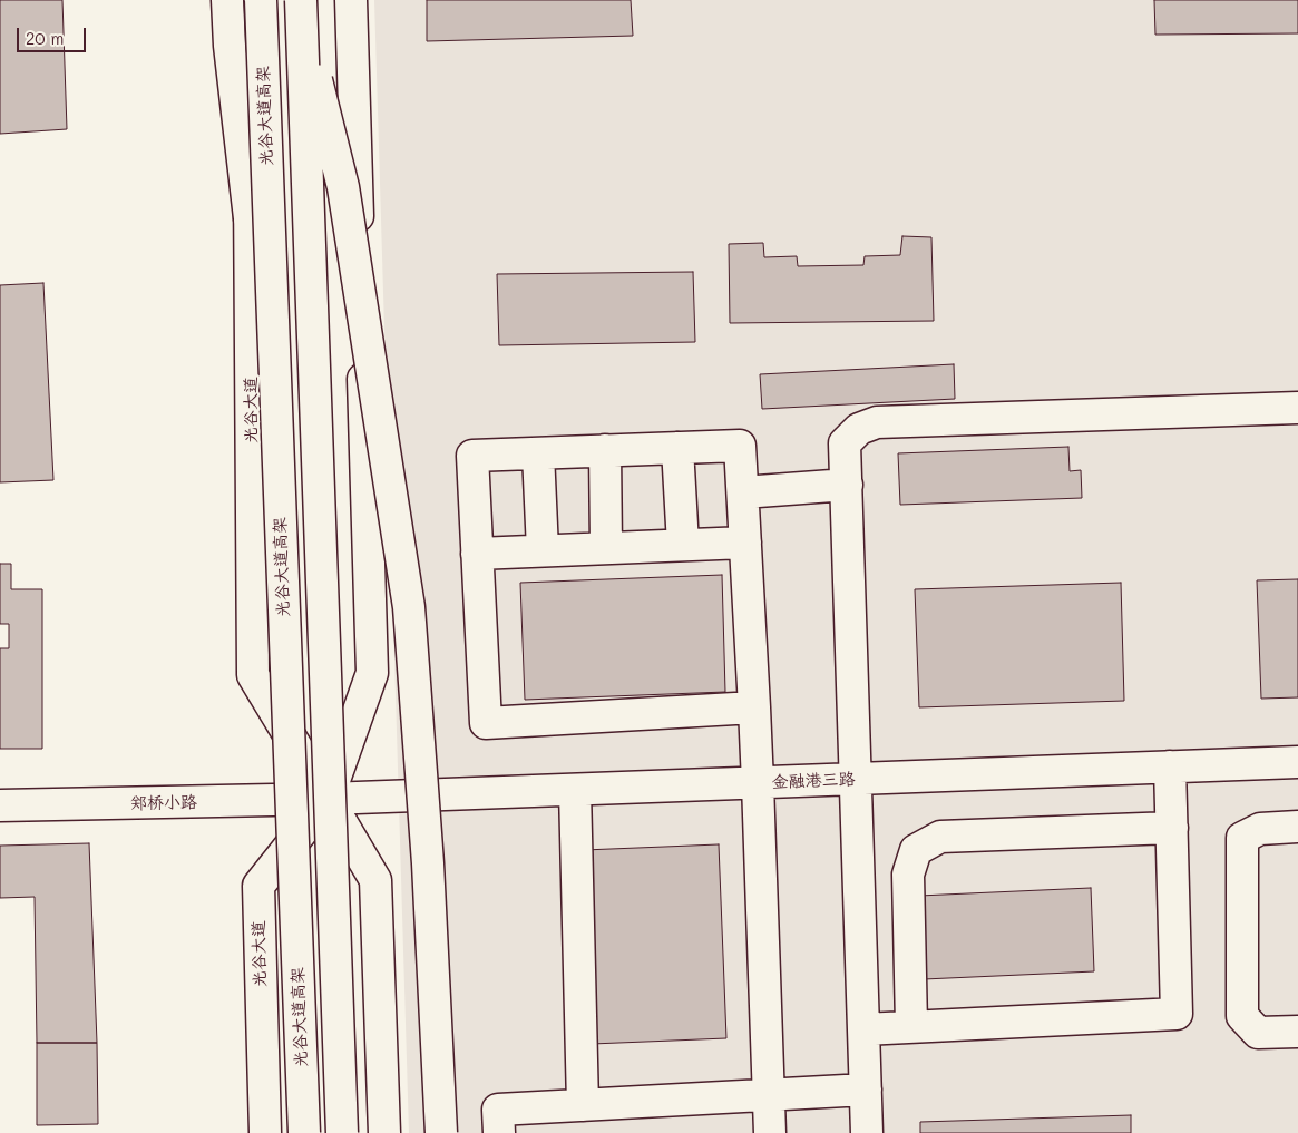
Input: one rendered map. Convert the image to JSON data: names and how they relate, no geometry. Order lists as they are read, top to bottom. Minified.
{"streets":{"main road":["光谷大道高架","光谷大道","金融港三路","郑桥小路"]},"crossings":[["光谷大道","金融港三路"],["光谷大道","郑桥小路"],["金融港三路","郑桥小路"]],"scale_bar":"20 m"}
